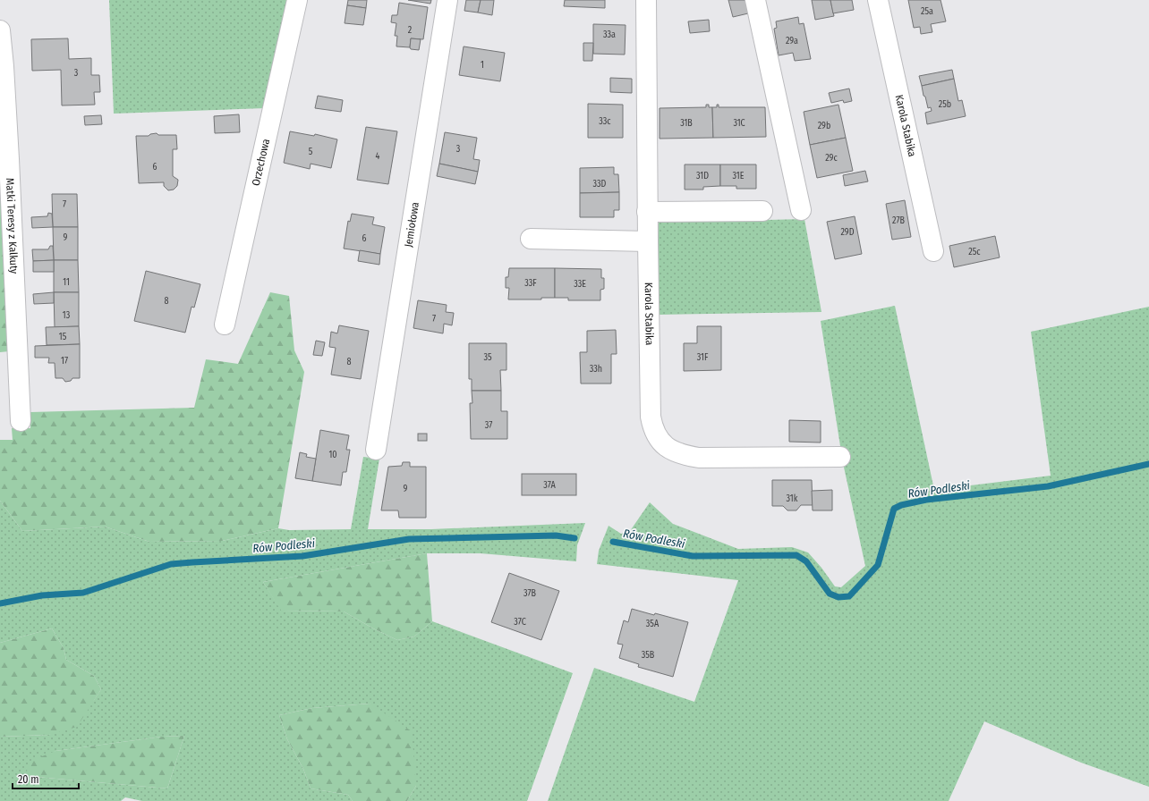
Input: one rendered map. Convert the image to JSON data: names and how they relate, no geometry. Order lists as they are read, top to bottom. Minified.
{"streets":{"street":["Karola Stabika","Orzechowa","Matki Teresy z Kalkuty","Jemiołowa"]},"water":["Rów Podleski"],"house_numbers":["25a","2","33a","29a","1","3","25b","33c","31B","31C","29b","3","5","4","29c","6","31D","31E","33D","7","27B","29D","9","6","25c","11","33F","33E","8","13","7","15","35","31F","17","8","33h","37","10","37A","9","31k","37B","37C","35A","35B"],"scale_bar":"20 m"}
